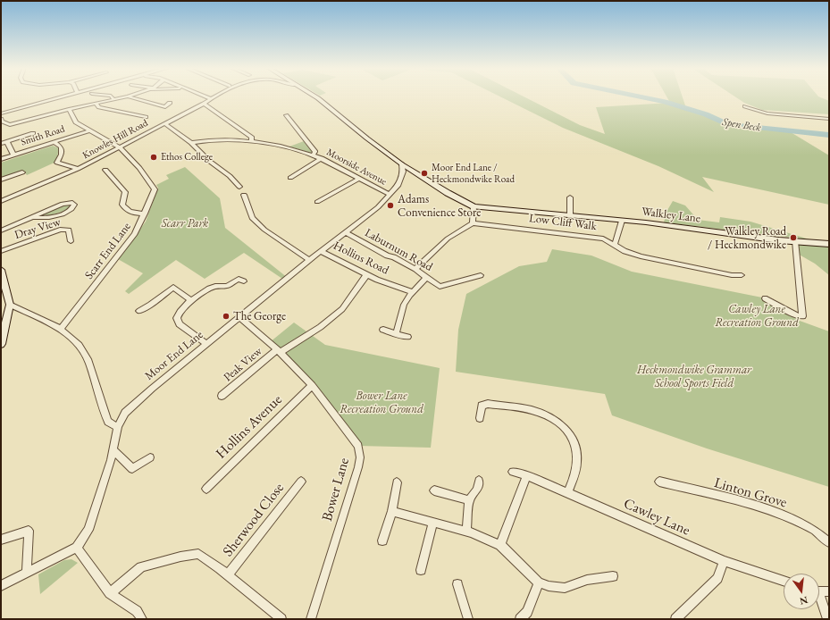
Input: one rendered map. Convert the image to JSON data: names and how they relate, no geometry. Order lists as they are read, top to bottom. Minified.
{"streets":{"main road":["Walkley Lane"],"street":["Smith Road","Knowles Hill Road","Moorside Avenue","Low Cliff Walk","Dray View","Laburnum Road","Scarr End Lane","Hollins Road","Moor End Lane","Peak View","Hollins Avenue","Bower Lane","Linton Grove","Cawley Lane","Sherwood Close"]},"crossings":[["Knowles Hill Road","Scarr End Lane"],["Moorside Avenue","Moor End Lane"],["Laburnum Road","Moor End Lane"],["Hollins Road","Moor End Lane"],["Hollins Road","Peak View"],["Moor End Lane","Bower Lane"],["Peak View","Bower Lane"],["Hollins Avenue","Bower Lane"]],"water":["Spen Beck"],"parks":["Scarr Park","Cawley Lane Recreation Ground","Heckmondwike Grammar School Sports Field","Bower Lane Recreation Ground"],"places":["Ethos College","Moor End Lane / Heckmondwike Road","Adams Convenience Store","Walkley Road / Heckmondwike","The George"],"north":"bottom"}
